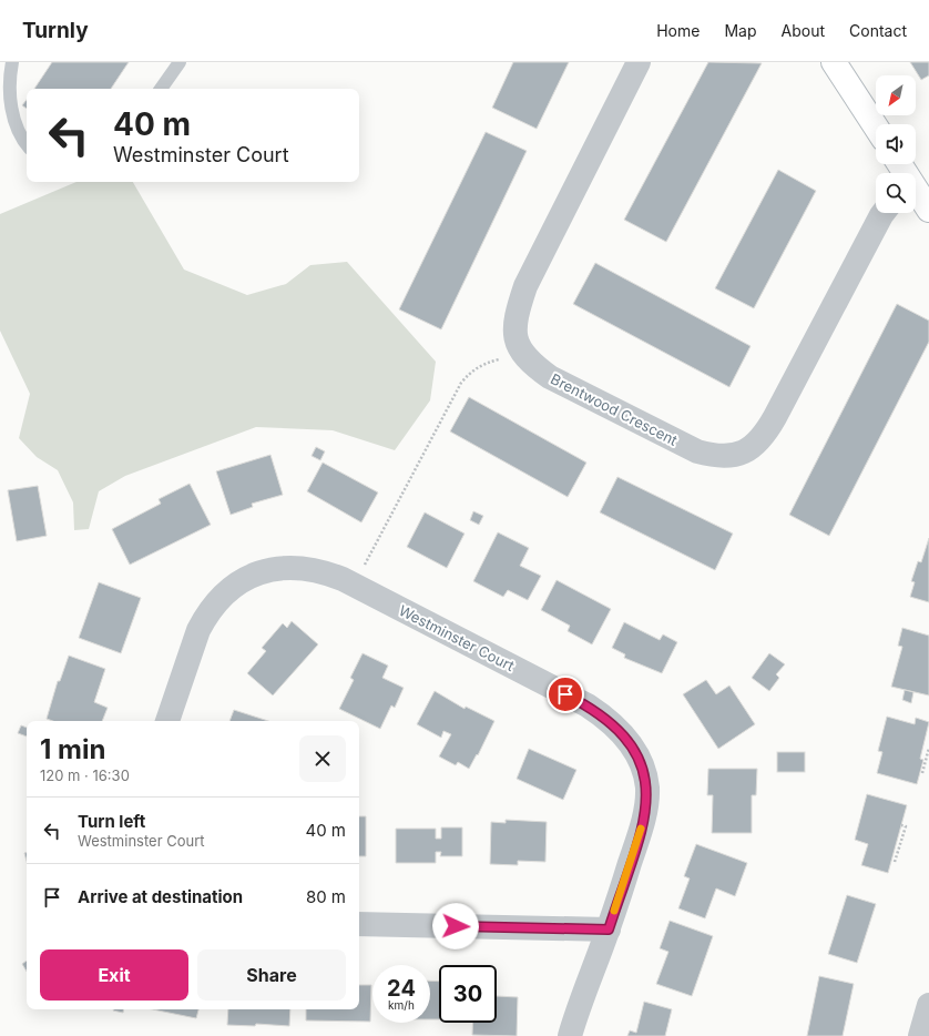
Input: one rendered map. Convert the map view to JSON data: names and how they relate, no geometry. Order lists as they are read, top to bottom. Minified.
{"streets":{"street":["Brentwood Crescent","Westminster Court"]},"north":"bottom left","page":{"header":"Turnly","nav":["Home","Map","About","Contact"],"turn":["40 m","Westminster Court"],"heading":["1 min","120 m · 16:30"],"list":[{"name":"Turn left","note":"Westminster Court","value":"40 m"},{"name":"Arrive at destination","value":"80 m"}],"buttons":["Exit","Share"],"speed":"24 km/h","limit":"30"}}
